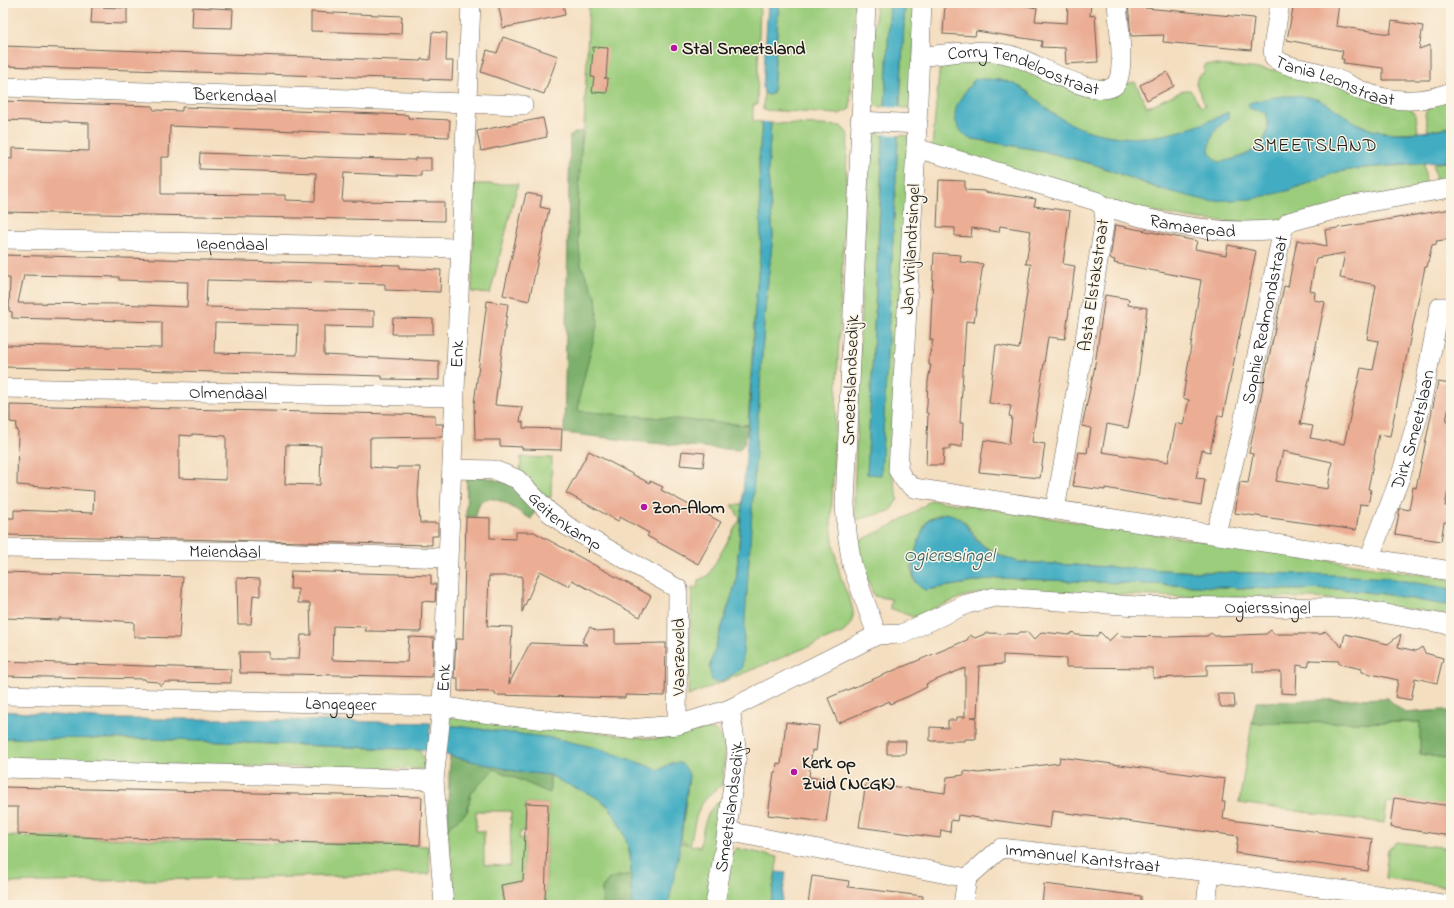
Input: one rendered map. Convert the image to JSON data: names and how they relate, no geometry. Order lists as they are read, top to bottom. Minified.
{"streets":{"street":["Corry Tendeloostraat","Tania Leonstraat","Berkendaal","Ramaerpad","Iependaal","Jan Vrijlandtsingel","Asta Elstakstraat","Sophie Redmondstraat","Enk","Smeetslandsedijk","Olmendaal","Dirk Smeetslaan","Geitenkamp","Meiendaal","Ogierssingel","Vaarzeveld","Langegeer","Immanuel Kantstraat"]},"crossings":[["Corry Tendeloostraat","Jan Vrijlandtsingel"],["Berkendaal","Enk"],["Ramaerpad","Asta Elstakstraat"],["Ramaerpad","Sophie Redmondstraat"],["Iependaal","Enk"],["Jan Vrijlandtsingel","Asta Elstakstraat"],["Enk","Olmendaal"],["Enk","Geitenkamp"],["Enk","Meiendaal"],["Enk","Langegeer"],["Smeetslandsedijk","Ogierssingel"],["Geitenkamp","Vaarzeveld"],["Ogierssingel","Vaarzeveld"],["Ogierssingel","Langegeer"],["Vaarzeveld","Langegeer"]],"districts":["SMEETSLAND"],"water":["Ogierssingel"],"places":["Stal Smeetsland","Zon-Alom","Kerk op Zuid (NCGK)"]}
